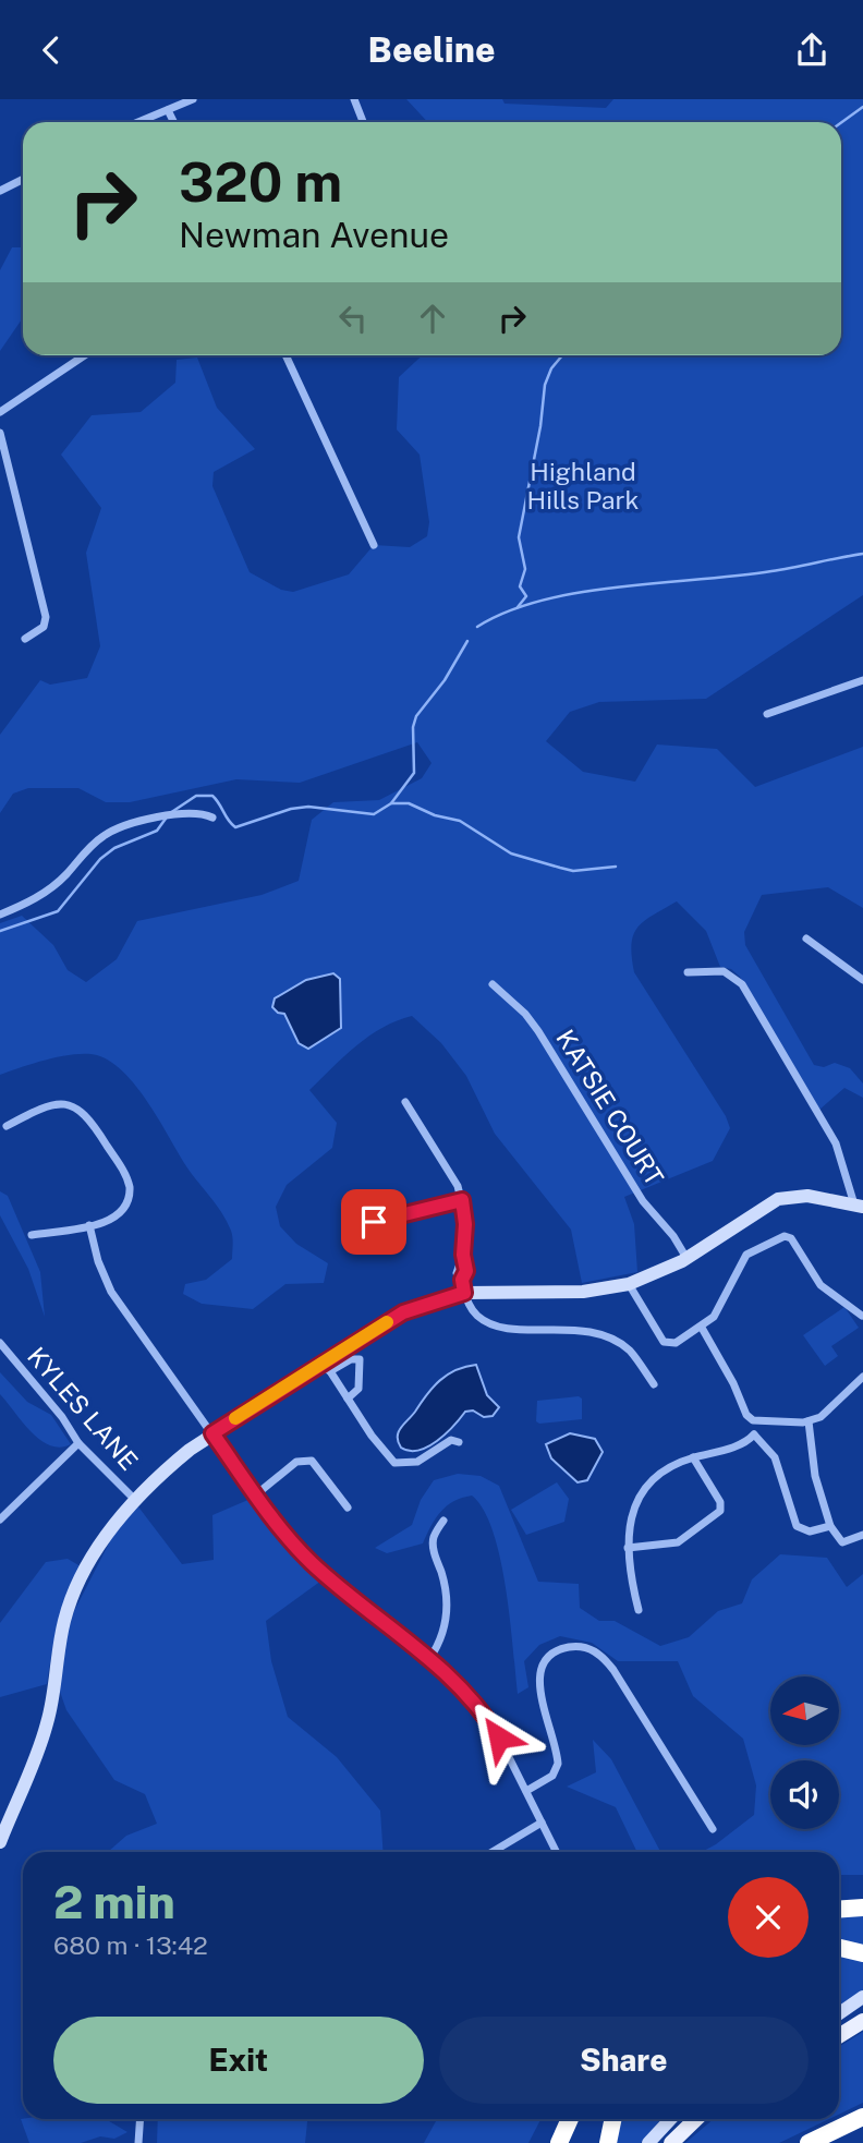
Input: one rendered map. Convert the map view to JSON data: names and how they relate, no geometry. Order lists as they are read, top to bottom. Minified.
{"streets":{"street":["KATSIE COURT","KYLES LANE"]},"parks":["Highland Hills Park"],"north":"left","page":{"header":"Beeline","turn":["320 m","Newman Avenue"],"heading":["2 min","680 m · 13:42"],"buttons":["Exit","Share"]}}
